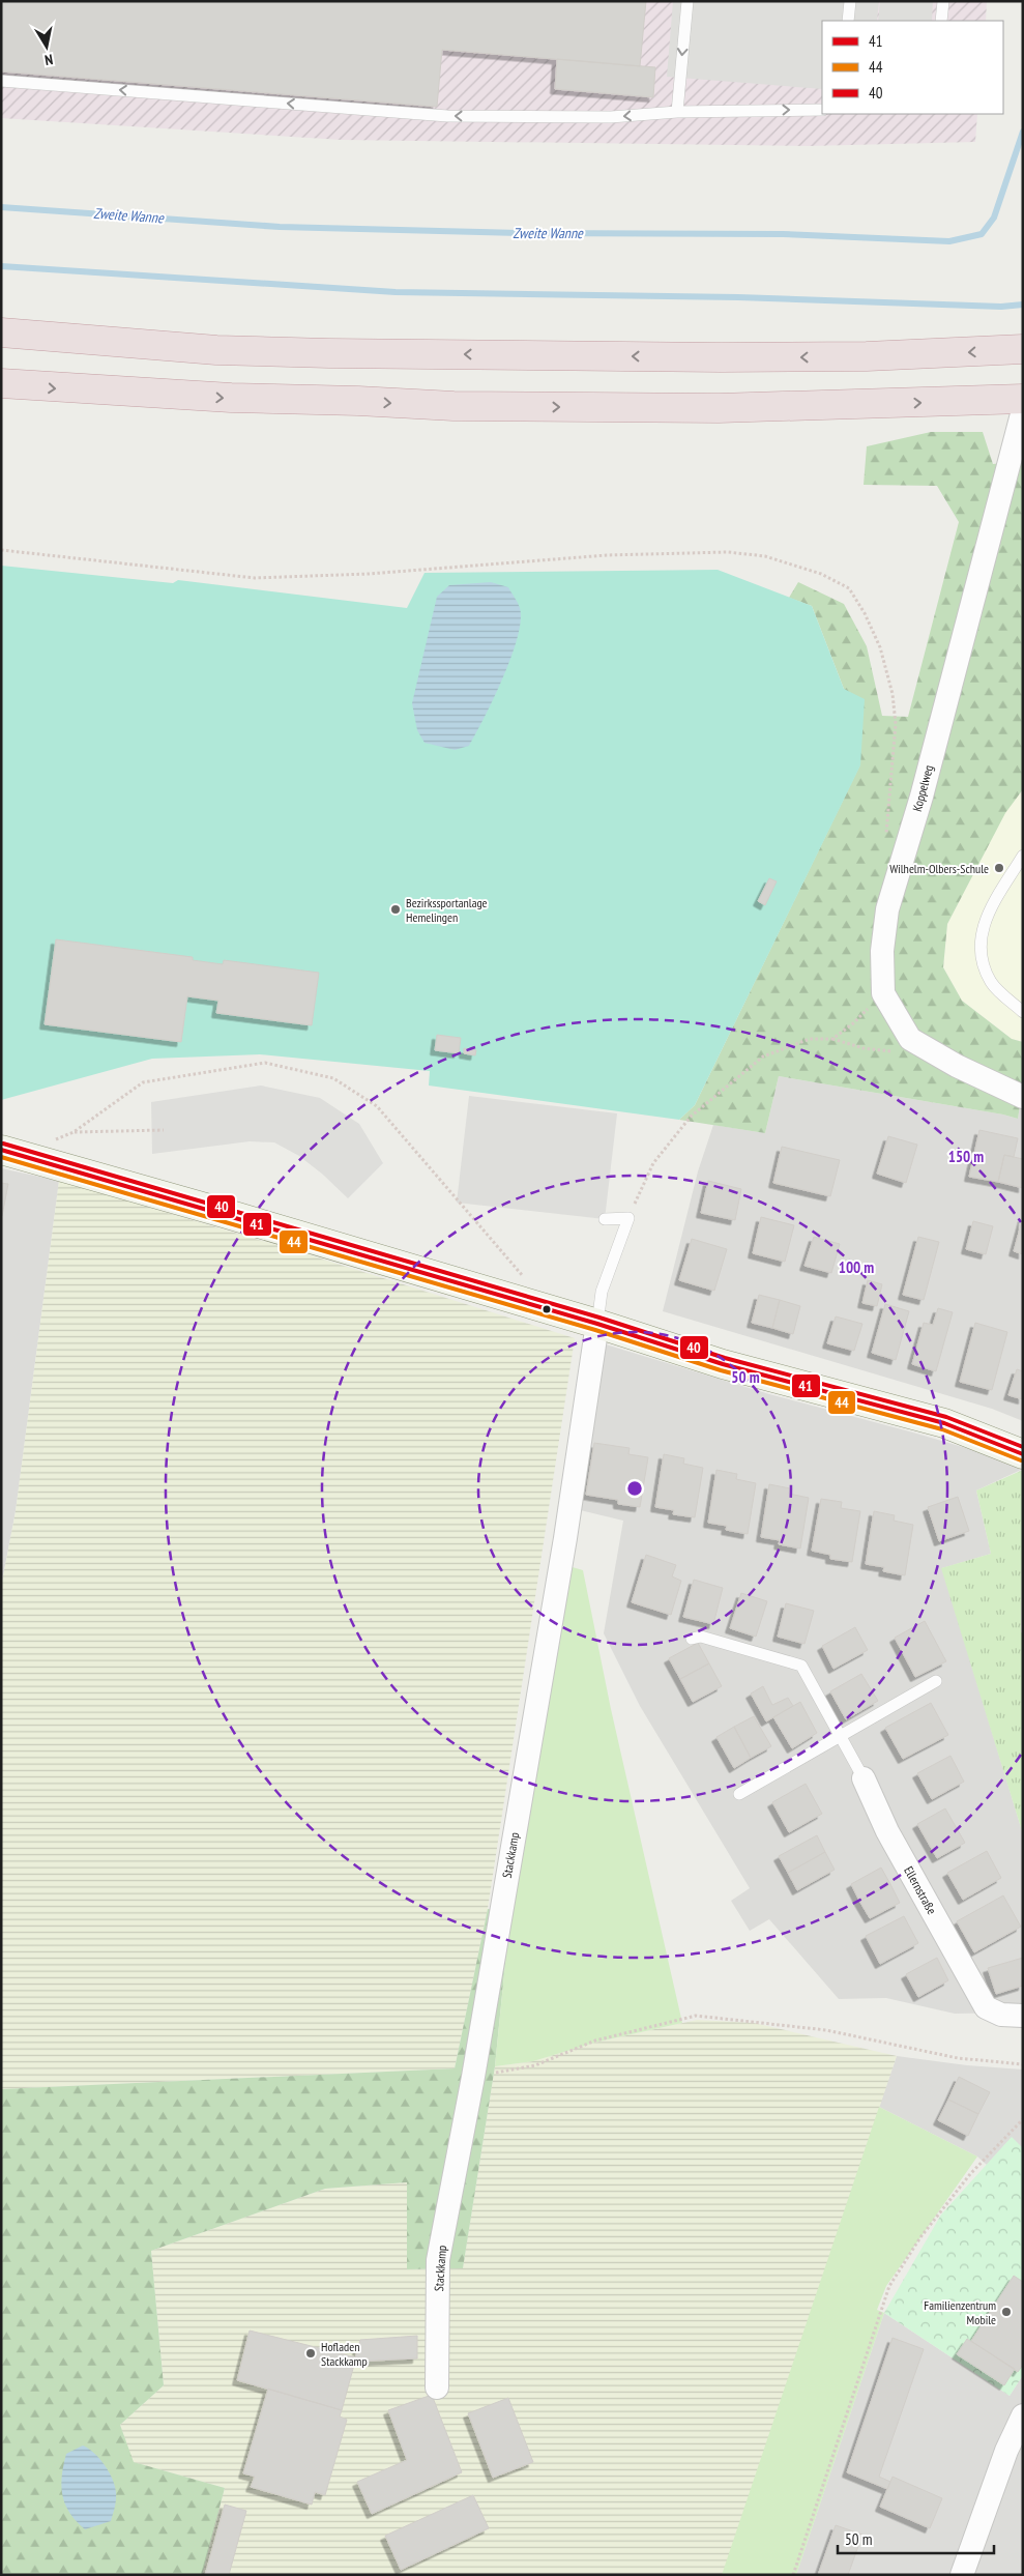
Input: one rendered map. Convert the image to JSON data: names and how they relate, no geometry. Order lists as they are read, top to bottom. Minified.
{"streets":{"street":["Koppelweg","Stackkamp","Ellernstraße"]},"water":["Zweite Wanne"],"places":["Wilhelm-Olbers-Schule","Bezirkssportanlage Hemelingen","Familienzentrum Mobile","Hofladen Stackkamp"],"lines":["transit line 40","transit line 41","transit line 44"],"legend":["41","44","40"],"scale_bar":"50 m","north":"bottom","rings":["150 m","100 m","50 m"]}
